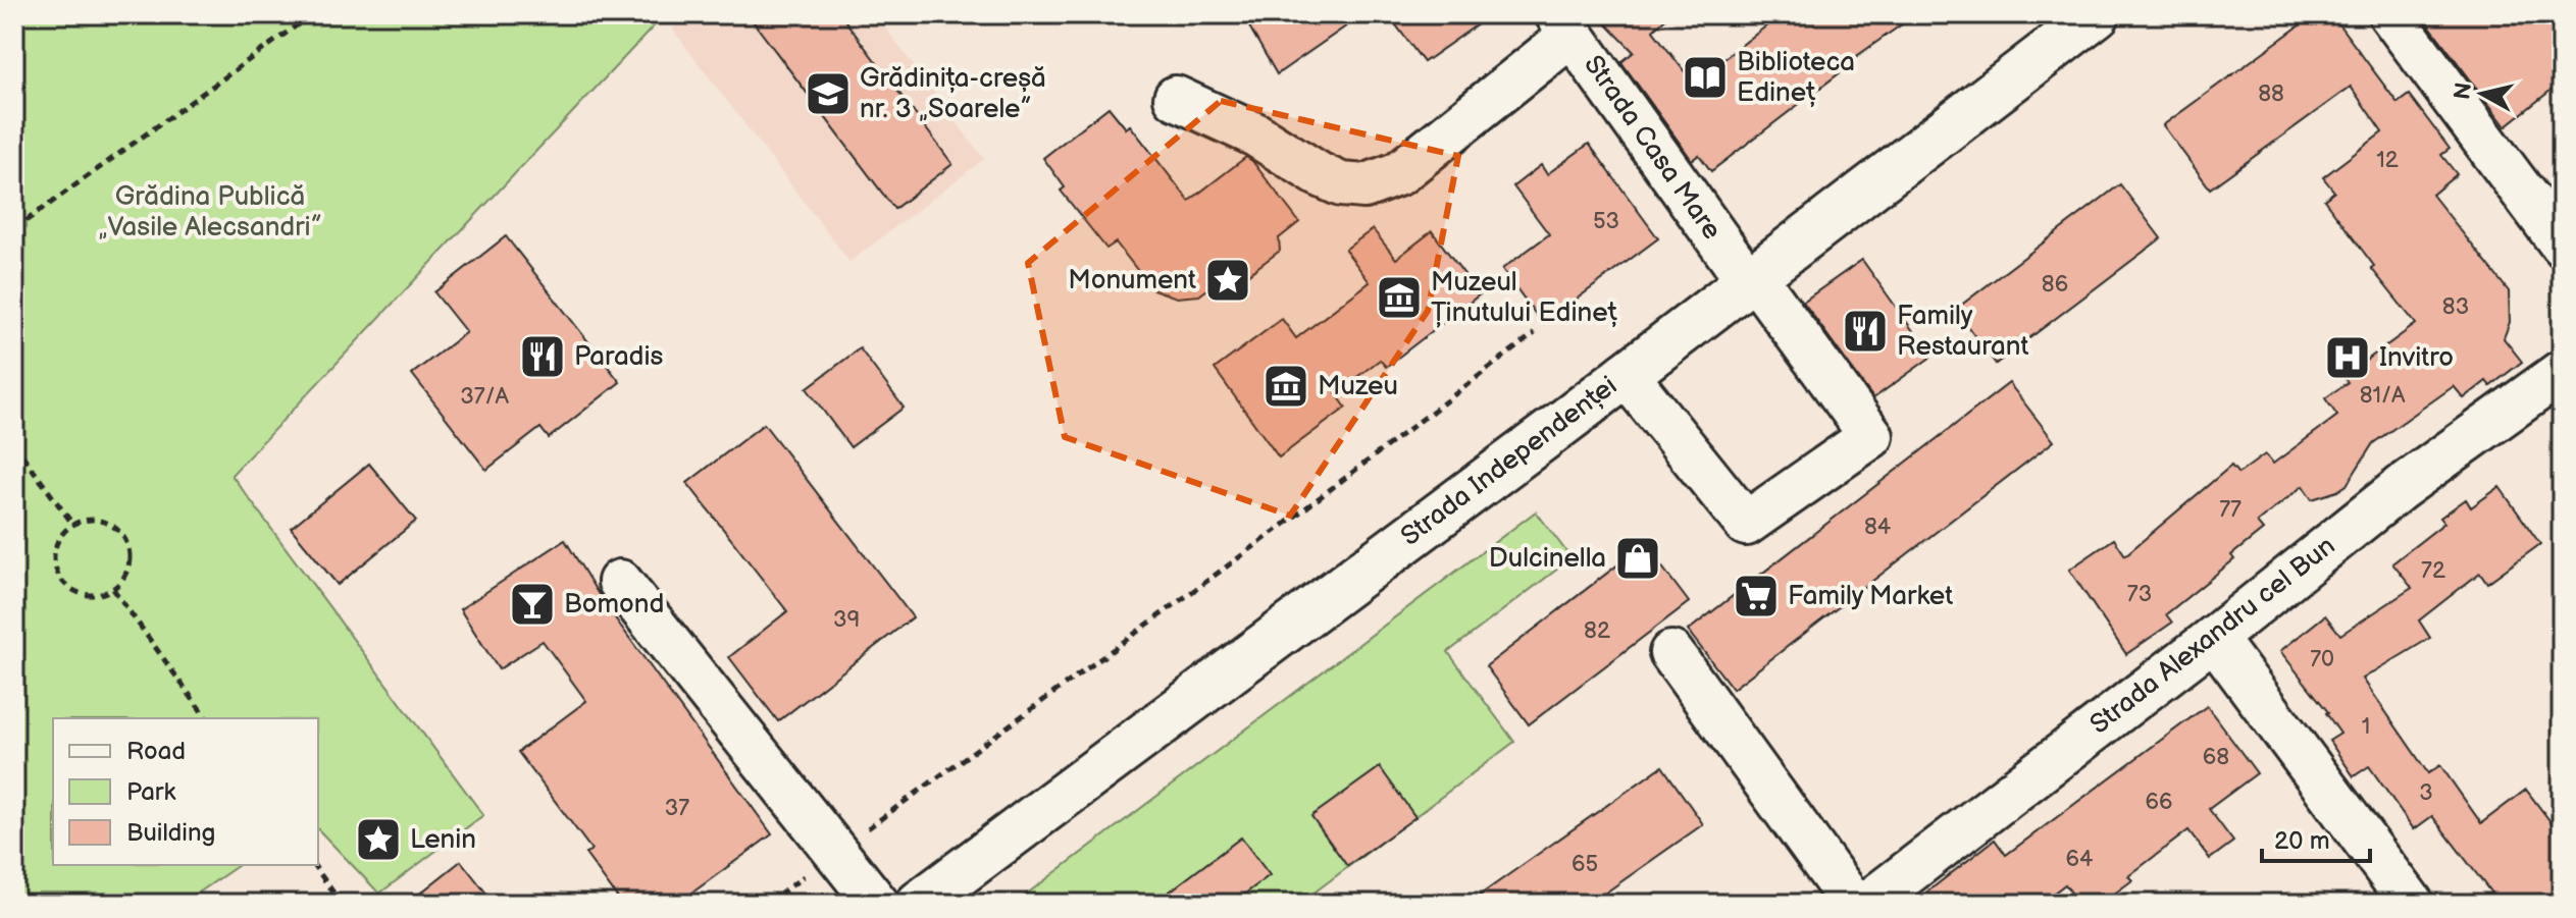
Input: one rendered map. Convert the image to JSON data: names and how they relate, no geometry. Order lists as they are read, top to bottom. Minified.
{"streets":{"main road":["Strada Independenței"],"street":["Strada Casa Mare","Strada Alexandru cel Bun"]},"crossings":[["Strada Casa Mare","Strada Independenței"]],"parks":["Grădina Publică „Vasile Alecsandri”"],"places":{"library":["Biblioteca Edineț"],"school or university":["Grădinița-creșă nr. 3 „Soarele”"],"place":["Monument","Lenin"],"museum":["Muzeul Ținutului Edineț","Muzeu"],"restaurant":["Family Restaurant","Paradis"],"hospital":["Invitro"],"shop":["Dulcinella"],"supermarket":["Family Market"],"bar":["Bomond"]},"house_numbers":["88","12","53","86","83","81/A","37/A","77","84","72","73","39","82","70","1","68","3","66","37","64","65"],"legend":["Road","Park","Building"],"scale_bar":"20 m","north":"left"}
